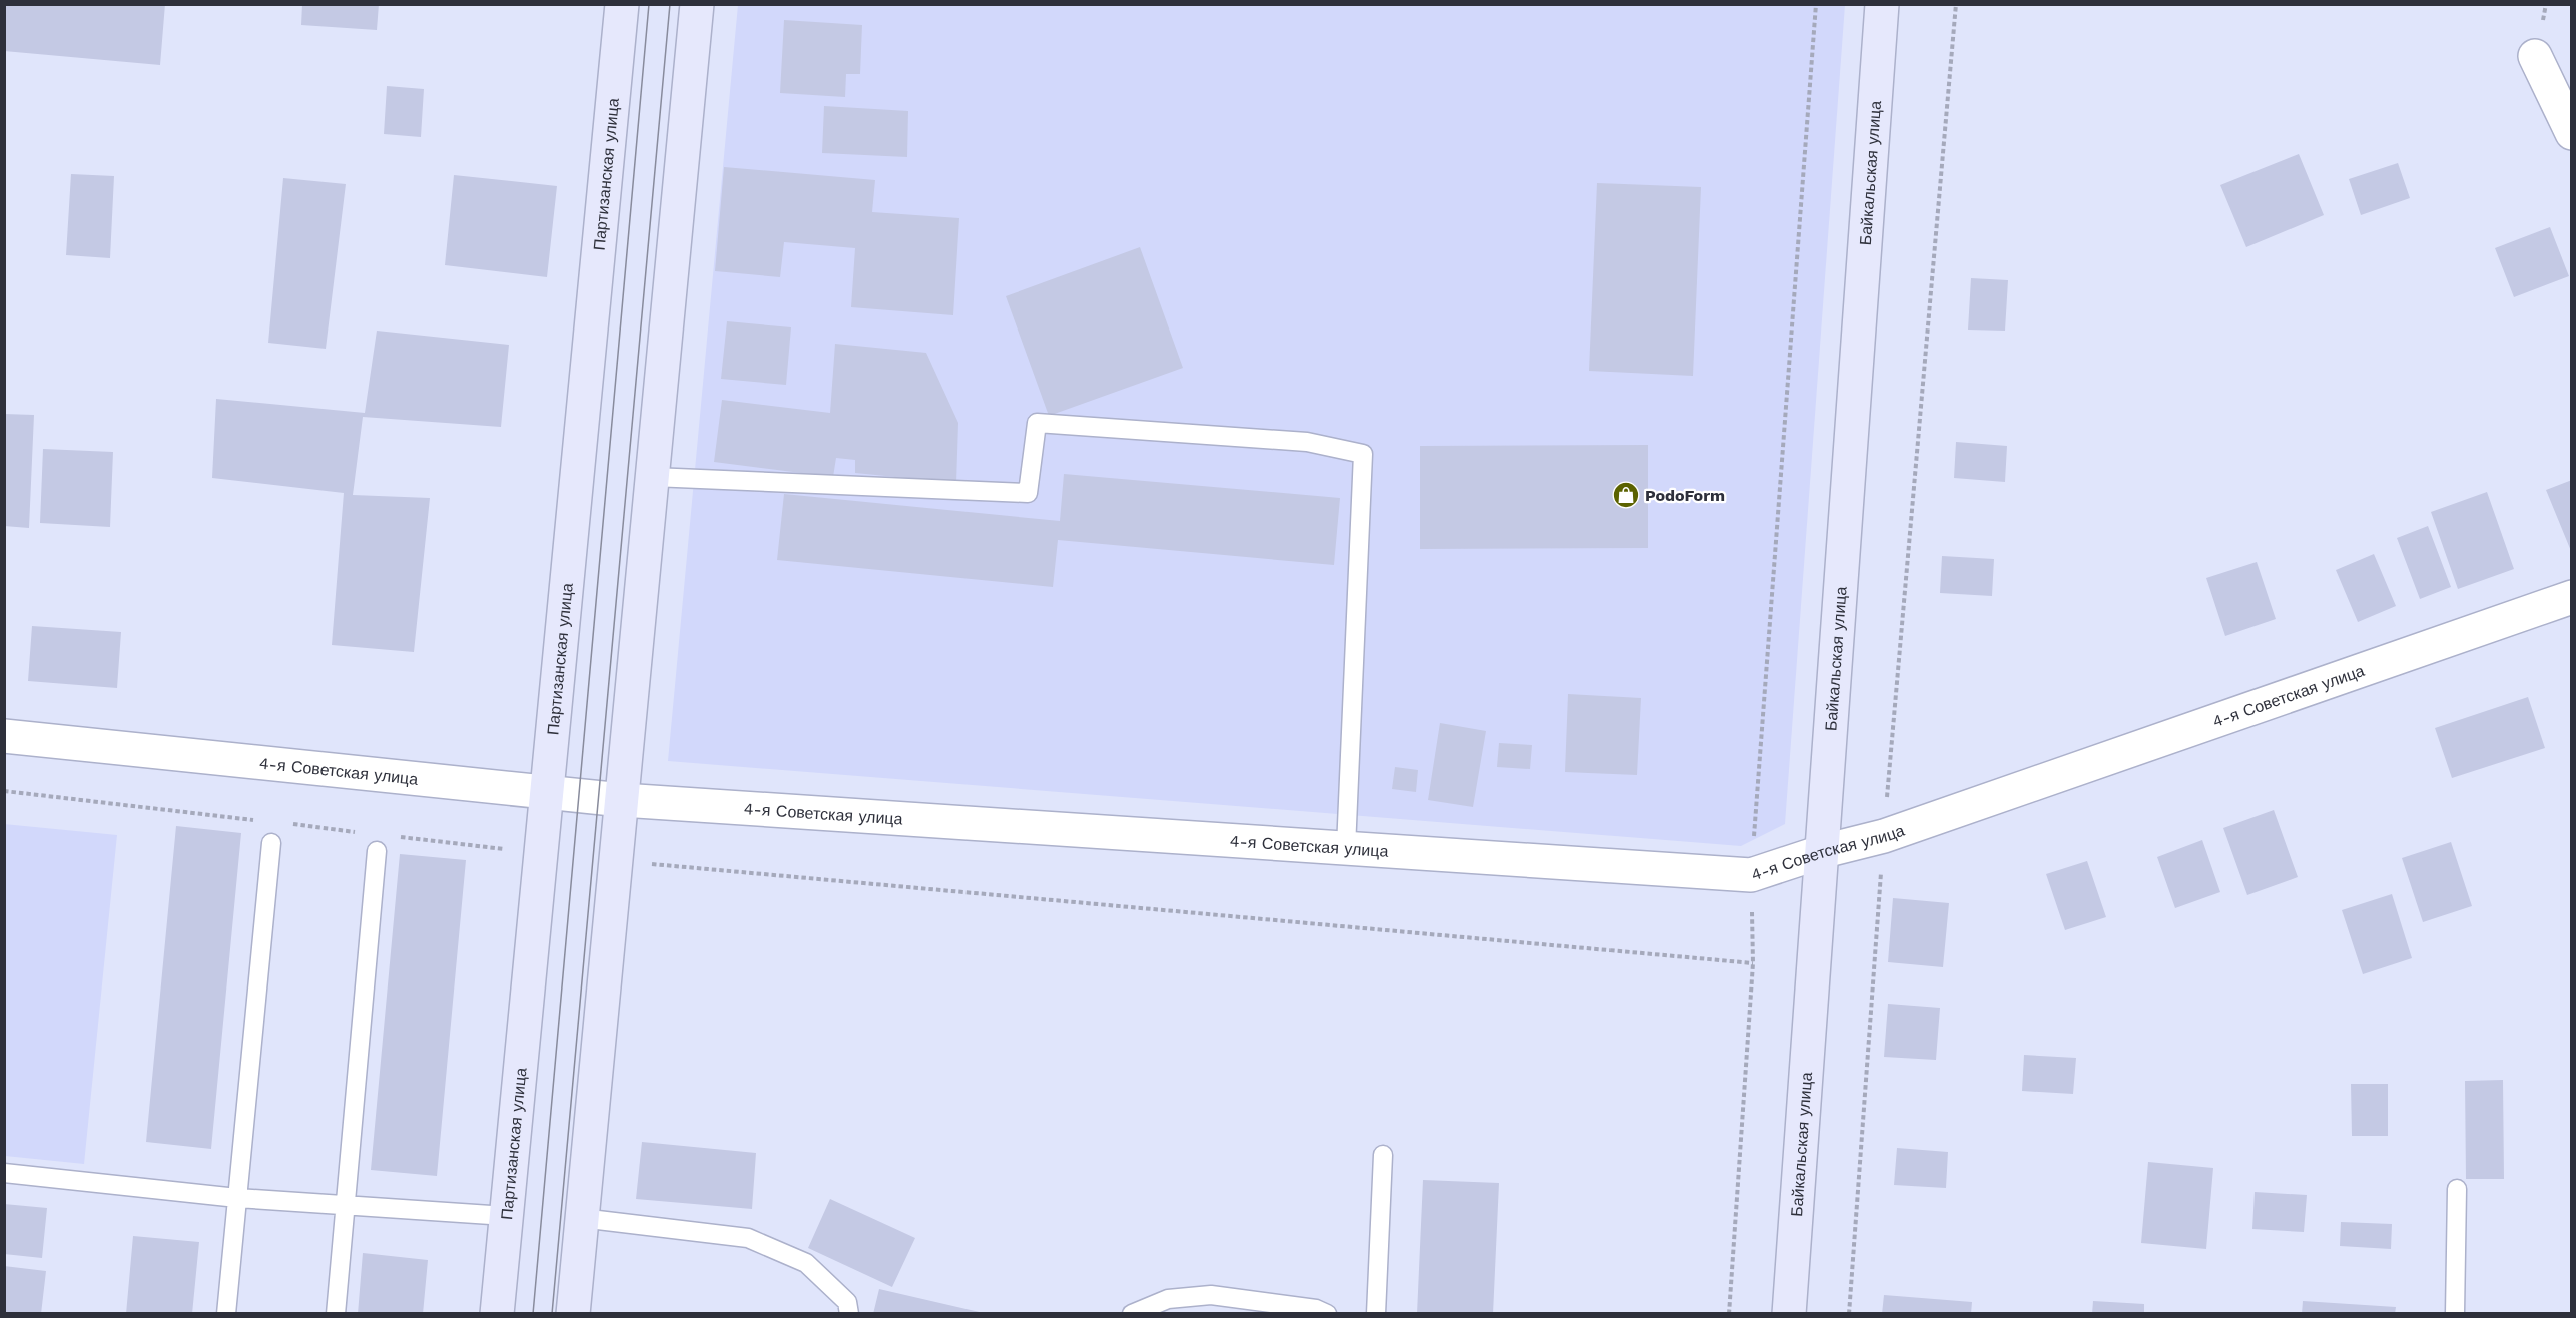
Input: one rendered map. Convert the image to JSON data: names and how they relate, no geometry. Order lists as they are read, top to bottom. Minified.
{"streets":{"street":["Байкальская улица","Партизанская улица","4-я Советская улица"]},"crossings":[["Байкальская улица","4-я Советская улица"],["Партизанская улица","4-я Советская улица"]],"places":{"shop":["PodoForm"]}}
